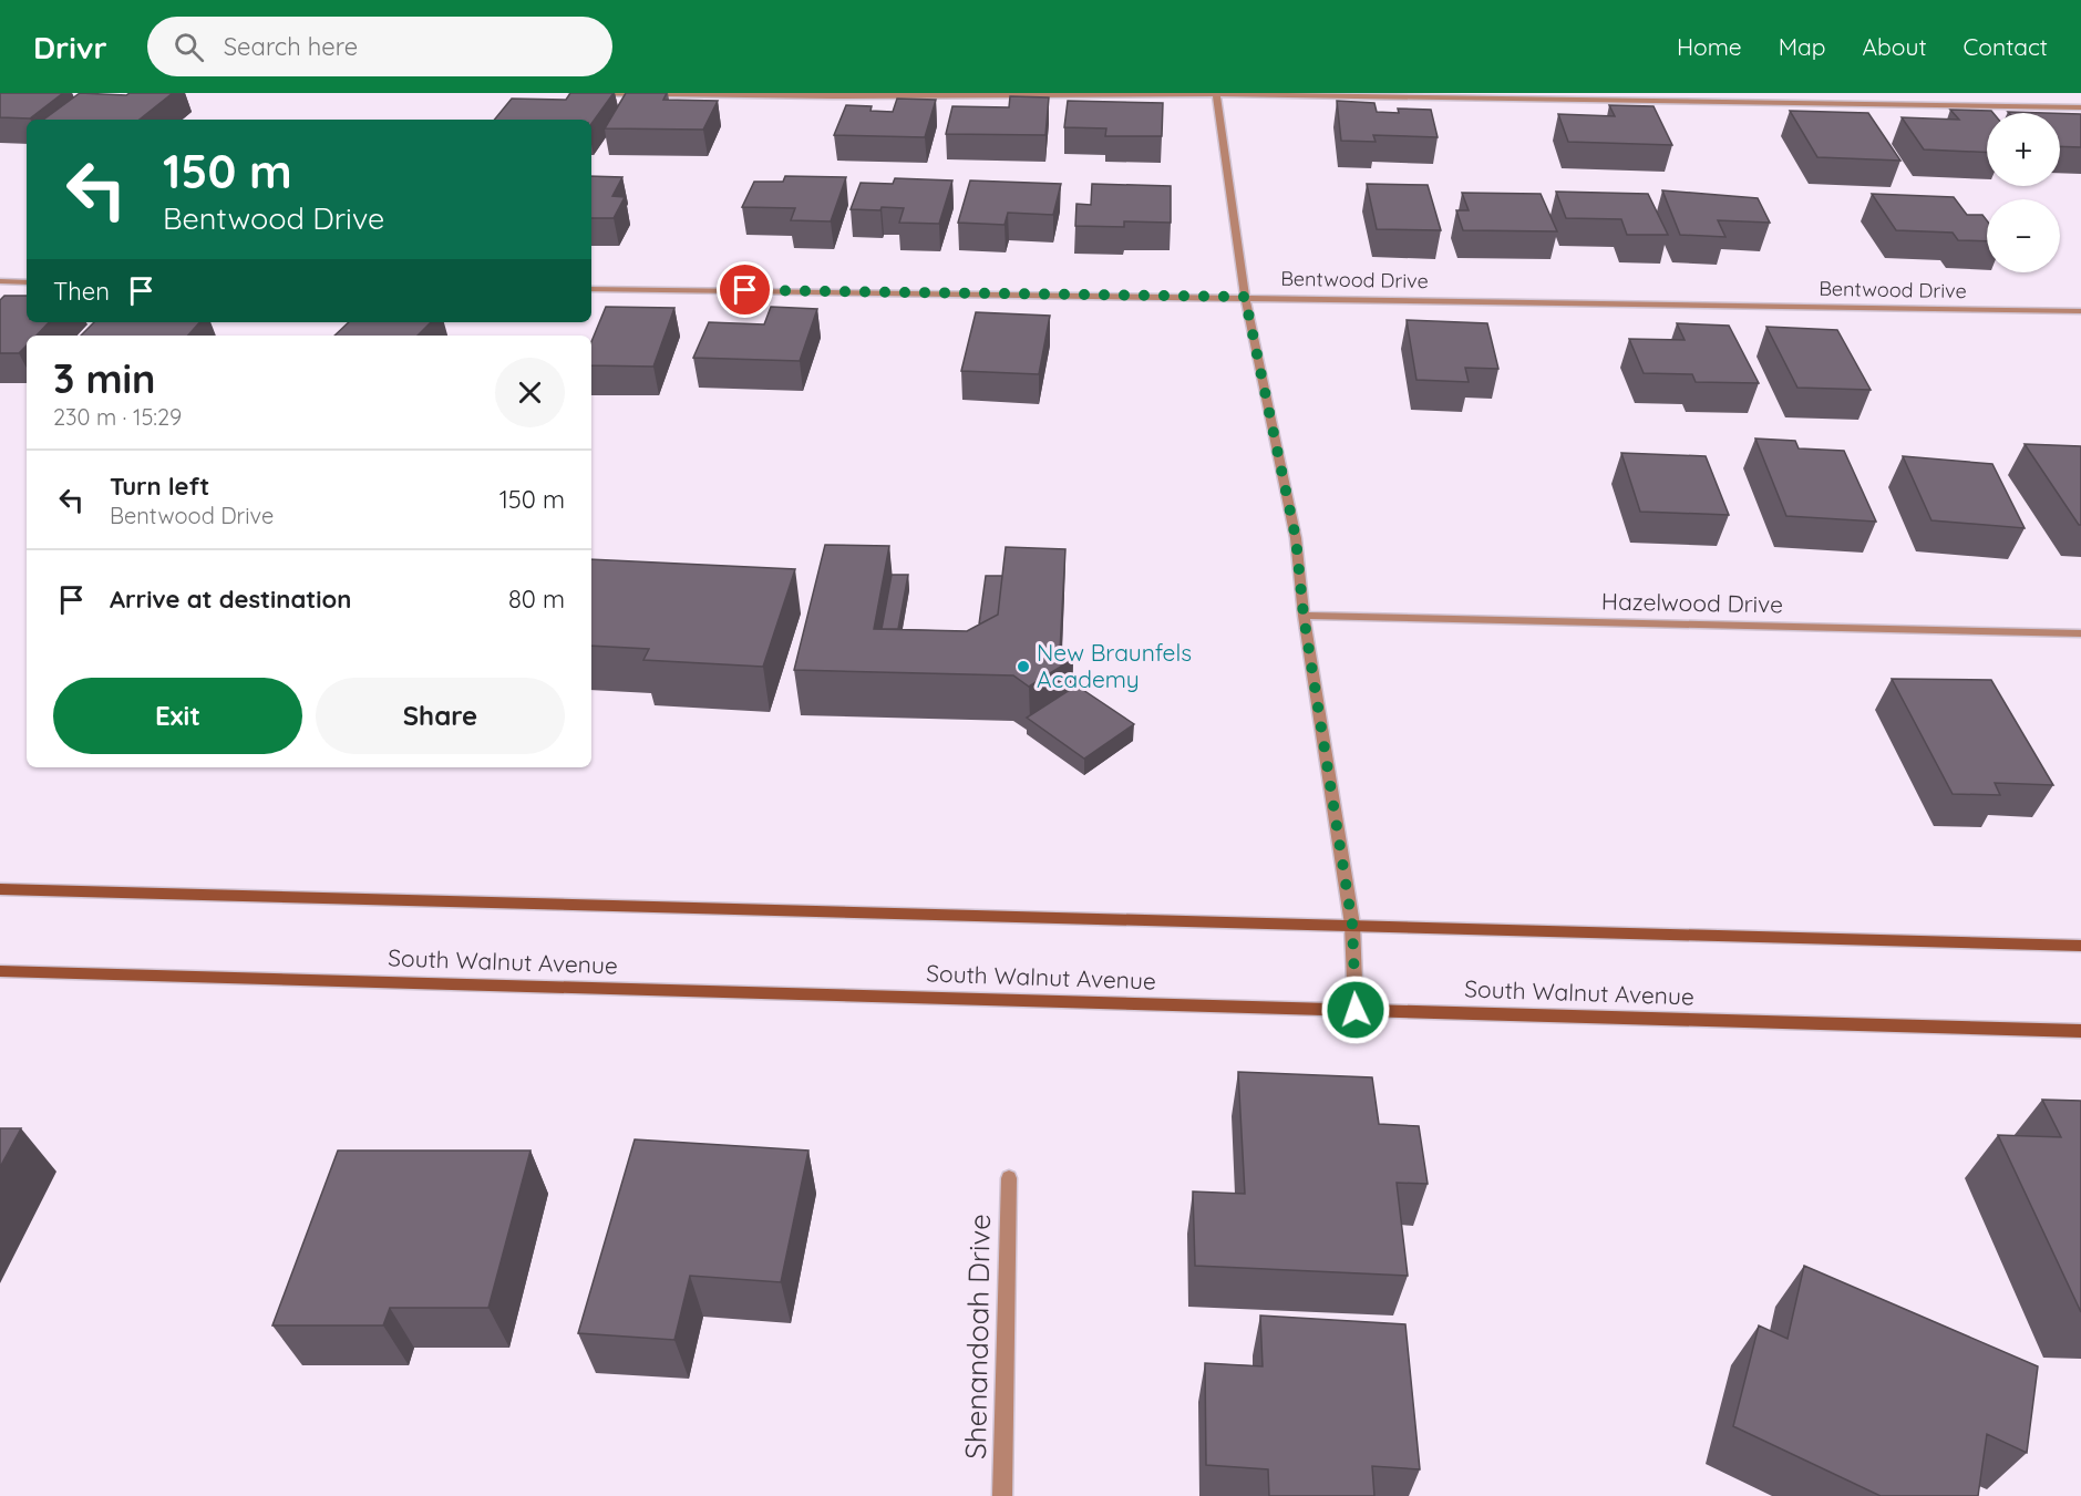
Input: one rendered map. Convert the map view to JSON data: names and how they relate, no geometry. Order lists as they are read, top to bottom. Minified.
{"streets":{"street":["Bentwood Drive","Hazelwood Drive","South Walnut Avenue","Shenandoah Drive"]},"places":["New Braunfels Academy"],"page":{"header":"Drivr","search":"Search here","nav":["Home","Map","About","Contact"],"map_buttons":["+","−"],"turn":["150 m","Bentwood Drive"],"then":"Then","heading":["3 min","230 m · 15:29"],"list":[{"name":"Turn left","note":"Bentwood Drive","value":"150 m"},{"name":"Arrive at destination","value":"80 m"}],"buttons":["Exit","Share"]}}
